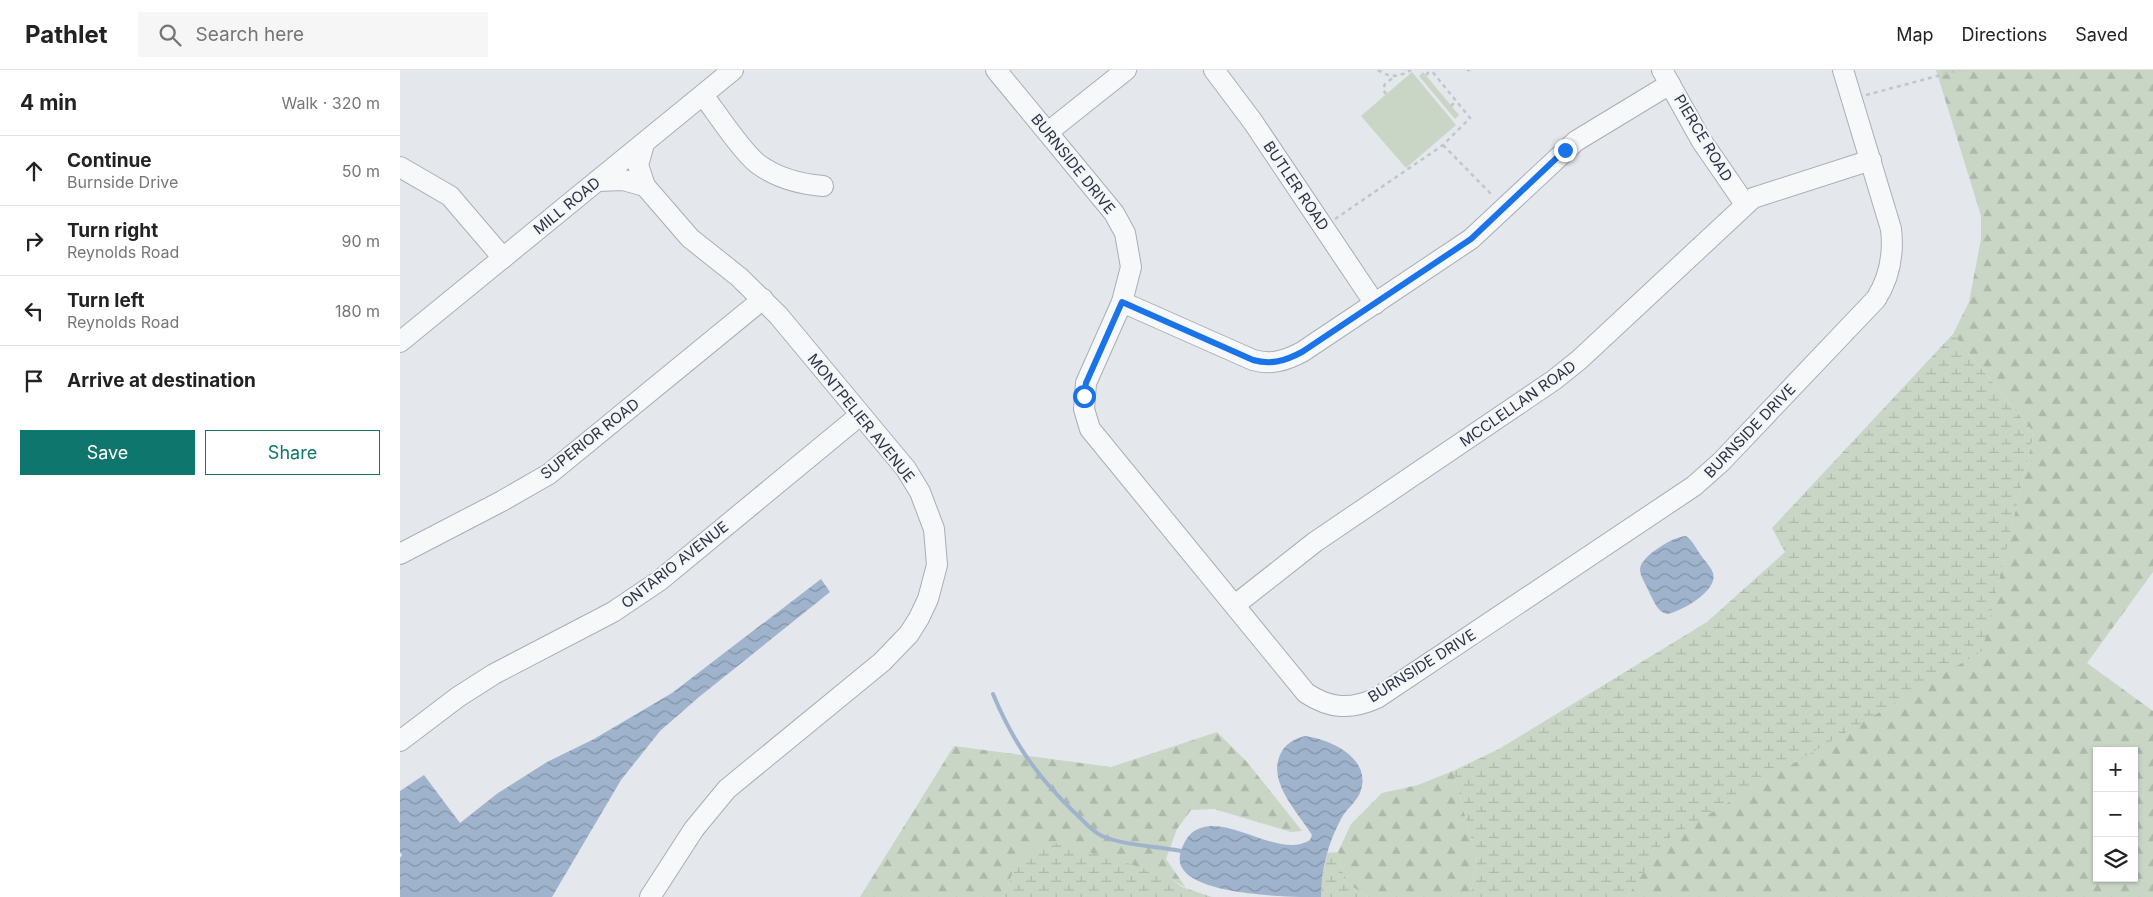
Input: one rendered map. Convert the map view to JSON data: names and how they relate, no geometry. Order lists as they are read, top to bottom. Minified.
{"streets":{"street":["PIERCE ROAD","BURNSIDE DRIVE","BUTLER ROAD","MILL ROAD","MCCLELLAN ROAD","MONTPELIER AVENUE","SUPERIOR ROAD","ONTARIO AVENUE"]},"crossings":[["PIERCE ROAD","MCCLELLAN ROAD"],["BURNSIDE DRIVE","MCCLELLAN ROAD"],["MILL ROAD","MONTPELIER AVENUE"],["MONTPELIER AVENUE","SUPERIOR ROAD"],["MONTPELIER AVENUE","ONTARIO AVENUE"]],"page":{"header":"Pathlet","search":"Search here","nav":["Map","Directions","Saved"],"heading":["4 min","Walk · 320 m"],"list":[["Continue","Burnside Drive","50 m"],["Turn right","Reynolds Road","90 m"],["Turn left","Reynolds Road","180 m"],"Arrive at destination"],"buttons":["Save","Share"],"map_buttons":["+","−"]}}
